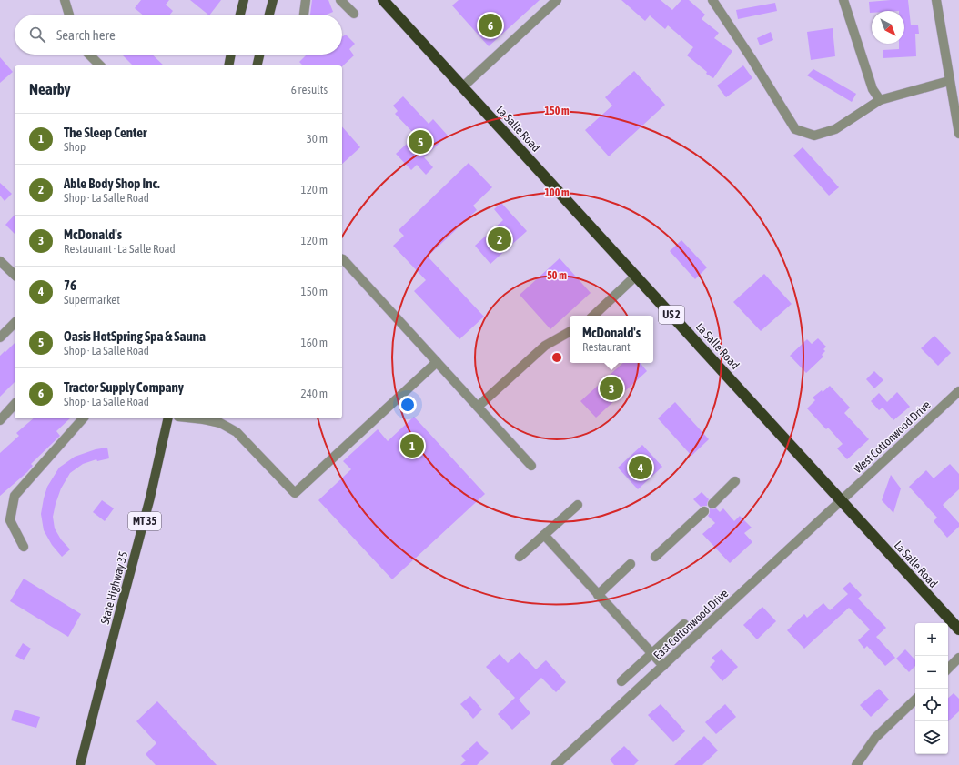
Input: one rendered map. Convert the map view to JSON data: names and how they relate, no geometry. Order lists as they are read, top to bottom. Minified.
{"streets":{"highway":["La Salle Road","US 2"],"main road":["MT 35","State Highway 35"],"street":["West Cottonwood Drive","East Cottonwood Drive"]},"crossings":[["La Salle Road","West Cottonwood Drive"],["La Salle Road","East Cottonwood Drive"],["West Cottonwood Drive","East Cottonwood Drive"]],"north":"bottom right","page":{"pins":["6","5","2","3","1","4"],"search":"Search here","heading":["Nearby","6 results"],"list":[{"mark":"1","name":"The Sleep Center","note":"Shop","value":"30 m"},{"mark":"2","name":"Able Body Shop Inc.","note":"Shop · La Salle Road","value":"120 m"},{"mark":"3","name":"McDonald's","note":"Restaurant · La Salle Road","value":"120 m"},{"mark":"4","name":"76","note":"Supermarket","value":"150 m"},{"mark":"5","name":"Oasis HotSpring Spa & Sauna","note":"Shop · La Salle Road","value":"160 m"},{"mark":"6","name":"Tractor Supply Company","note":"Shop · La Salle Road","value":"240 m"}],"popup":["McDonald's","Restaurant"],"map_buttons":["+","−"]},"rings":["150 m","100 m","50 m"]}
